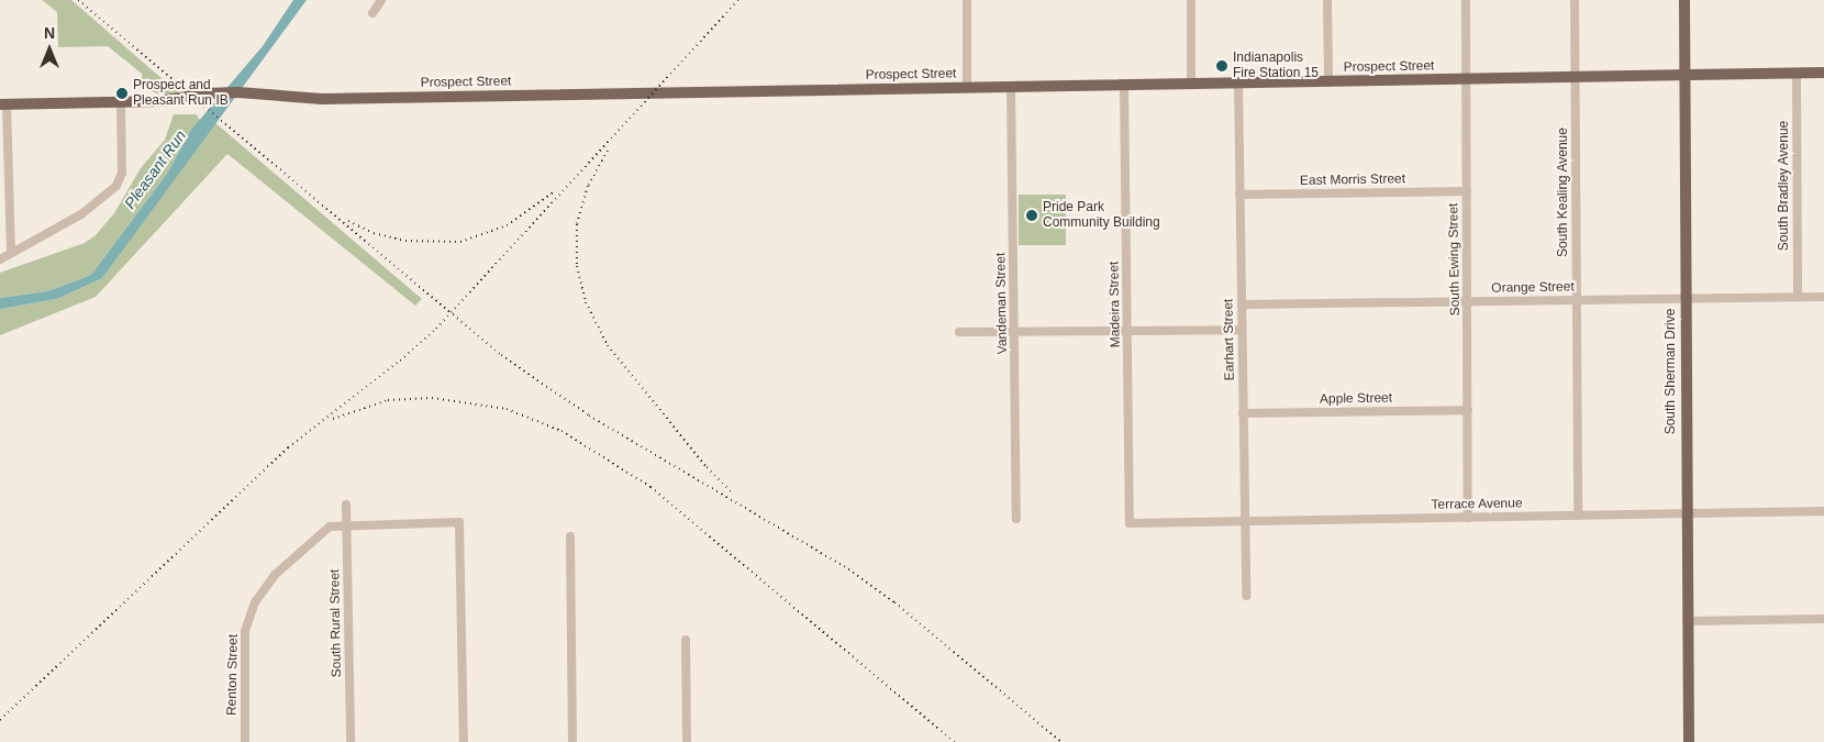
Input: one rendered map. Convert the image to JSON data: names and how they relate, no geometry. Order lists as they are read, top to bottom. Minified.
{"streets":{"main road":["Prospect Street","South Sherman Drive"],"street":["East Morris Street","South Bradley Avenue","South Kealing Avenue","South Ewing Street","Orange Street","Vandeman Street","Madeira Street","Earhart Street","Apple Street","Terrace Avenue","South Rural Street","Renton Street"]},"crossings":[["Prospect Street","South Bradley Avenue"],["Prospect Street","South Kealing Avenue"],["Prospect Street","South Ewing Street"],["Prospect Street","Vandeman Street"],["Prospect Street","Madeira Street"],["Prospect Street","Earhart Street"],["Prospect Street","South Sherman Drive"],["East Morris Street","South Ewing Street"],["East Morris Street","Earhart Street"],["South Bradley Avenue","Orange Street"],["South Kealing Avenue","Orange Street"],["South Kealing Avenue","Terrace Avenue"],["South Ewing Street","Orange Street"],["South Ewing Street","Apple Street"],["South Ewing Street","Terrace Avenue"],["Orange Street","Earhart Street"],["Orange Street","South Sherman Drive"],["Madeira Street","Terrace Avenue"],["Earhart Street","Apple Street"],["Earhart Street","Terrace Avenue"],["South Sherman Drive","Terrace Avenue"],["South Rural Street","Renton Street"]],"water":["Pleasant Run"],"places":["Indianapolis Fire Station 15","Prospect and Pleasant Run IB","Pride Park Community Building"],"north":"top"}
